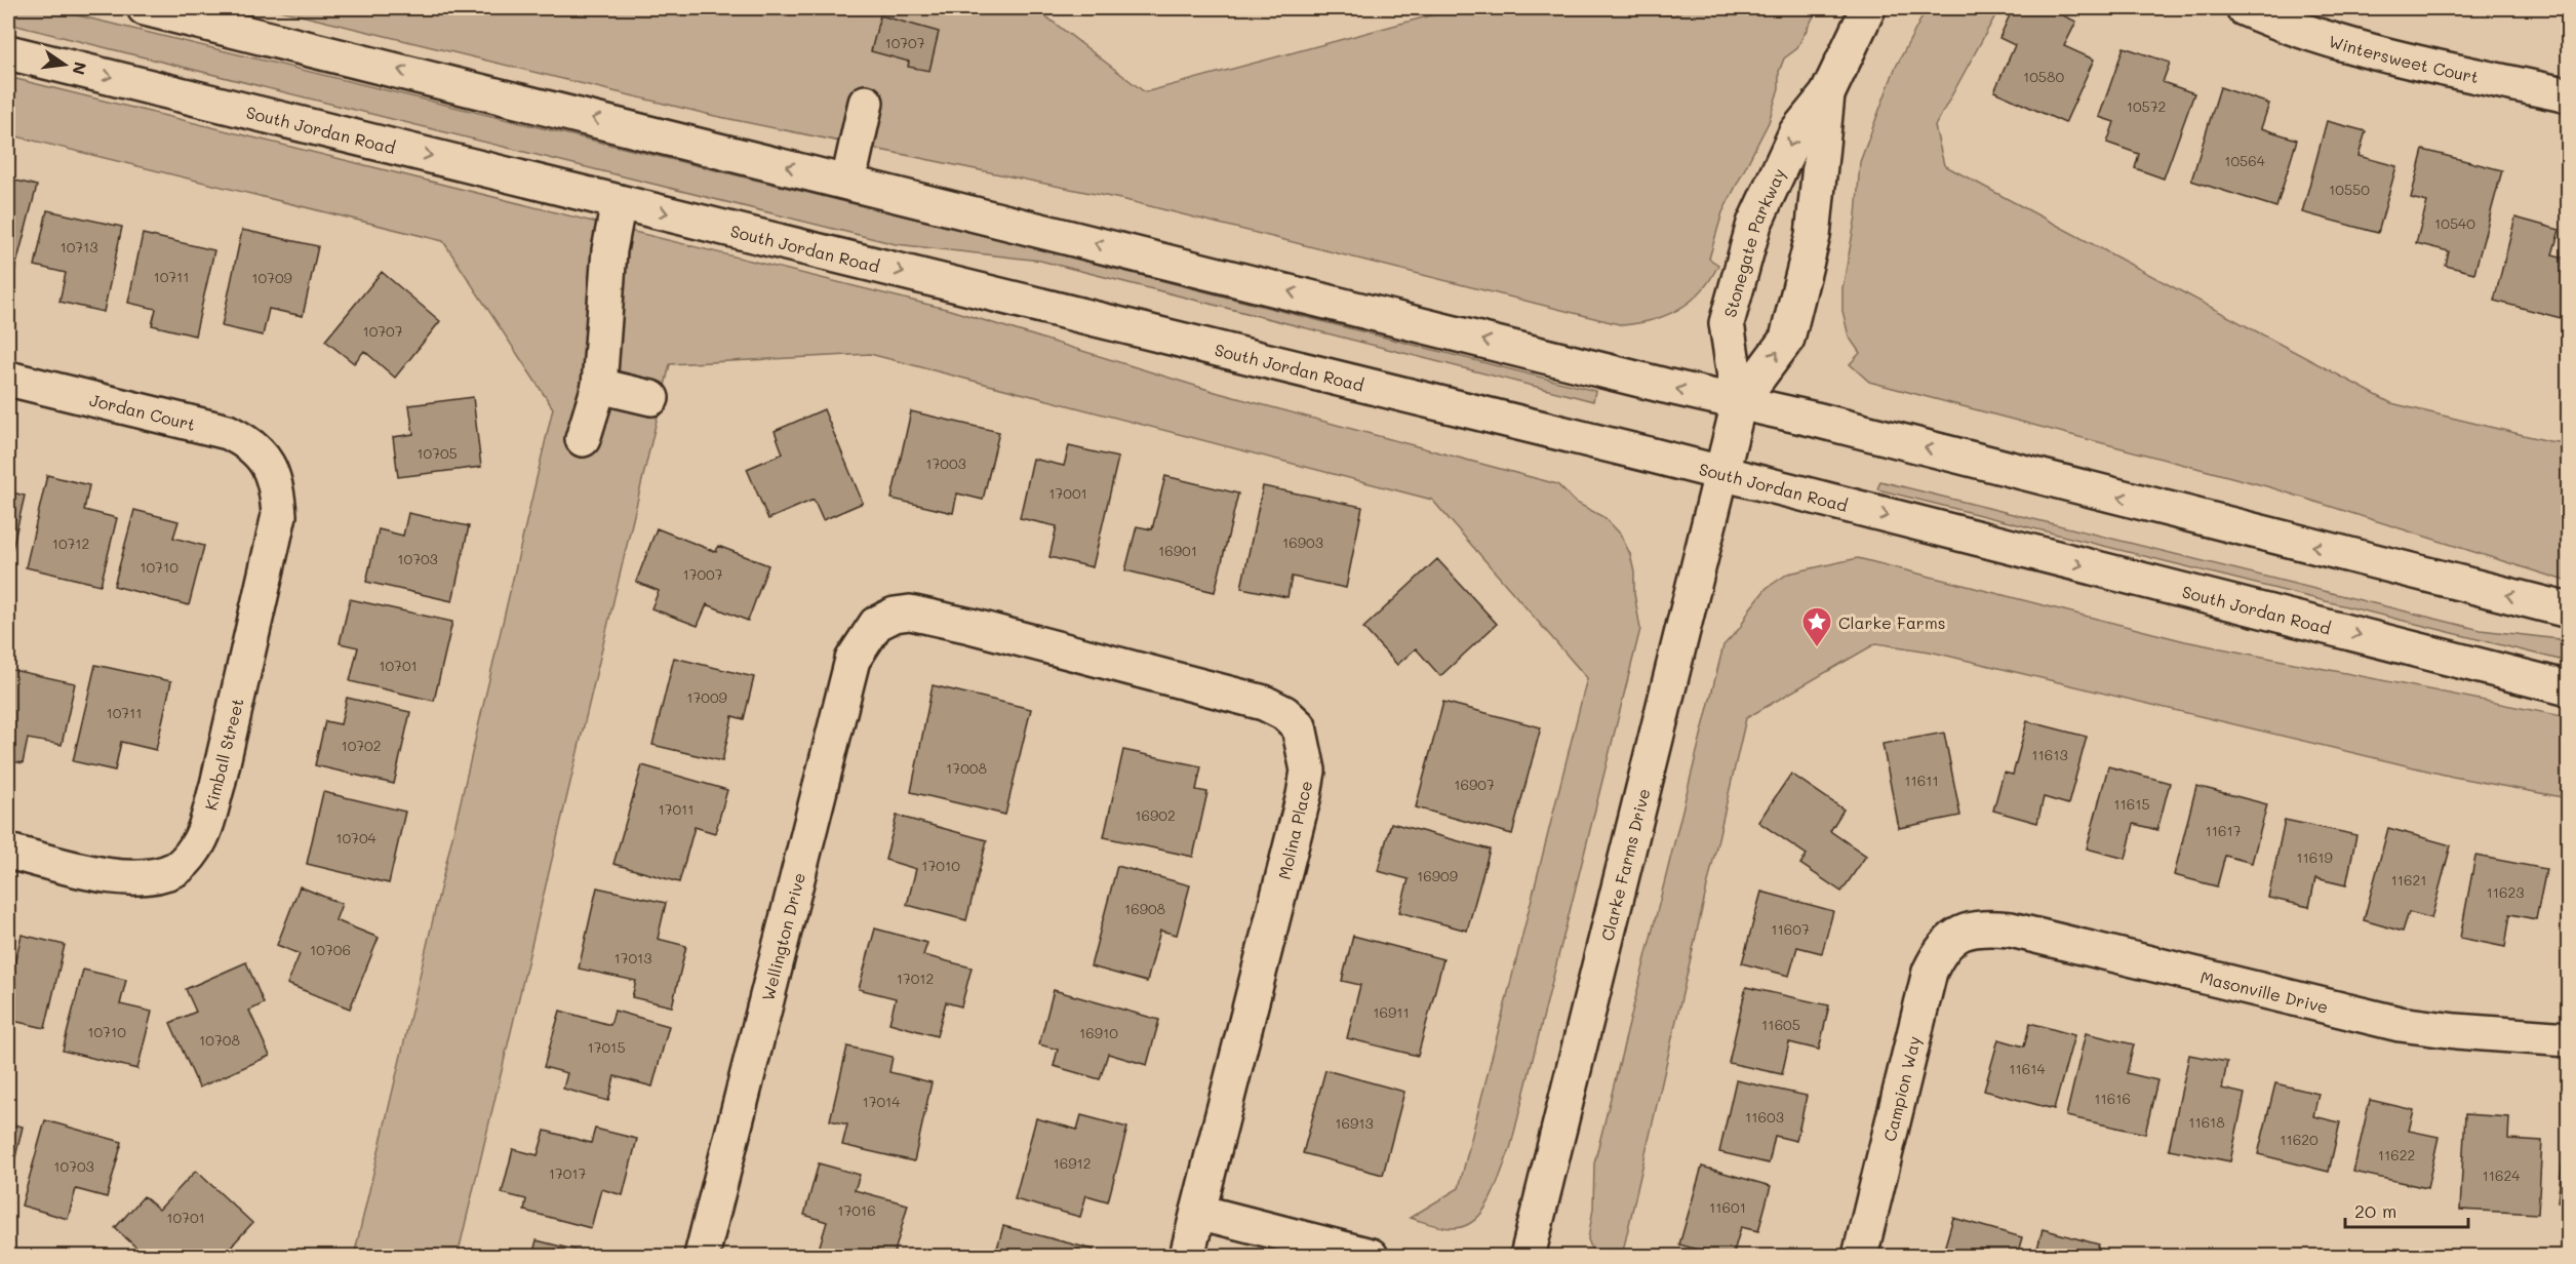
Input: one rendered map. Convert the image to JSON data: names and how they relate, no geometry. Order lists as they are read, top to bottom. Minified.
{"streets":{"street":["Wintersweet Court","South Jordan Road","Stonegate Parkway","Jordan Court","Kimball Street","Molina Place","Clarke Farms Drive","Wellington Drive","Masonville Drive","Campion Way"]},"crossings":[["South Jordan Road","Stonegate Parkway"],["South Jordan Road","Clarke Farms Drive"],["Stonegate Parkway","Clarke Farms Drive"],["Jordan Court","Kimball Street"],["Molina Place","Wellington Drive"],["Masonville Drive","Campion Way"]],"places":{"place":["Clarke Farms"]},"house_numbers":["10707","10580","10572","10564","10550","10540","10713","10711","10709","10707","10705","17003","17001","16903","10712","16901","10703","10710","17007","10701","17009","10711","10702","11613","17008","11611","16907","11615","17011","16902","11617","10704","11619","17010","16909","11621","11623","16908","11607","10706","17013","17012","16911","11605","10710","16910","10708","17015","11614","11616","17014","11603","11618","16913","11620","11622","16912","10703","17017","11624","11601","17016","10701"],"scale_bar":"20 m","north":"right"}
